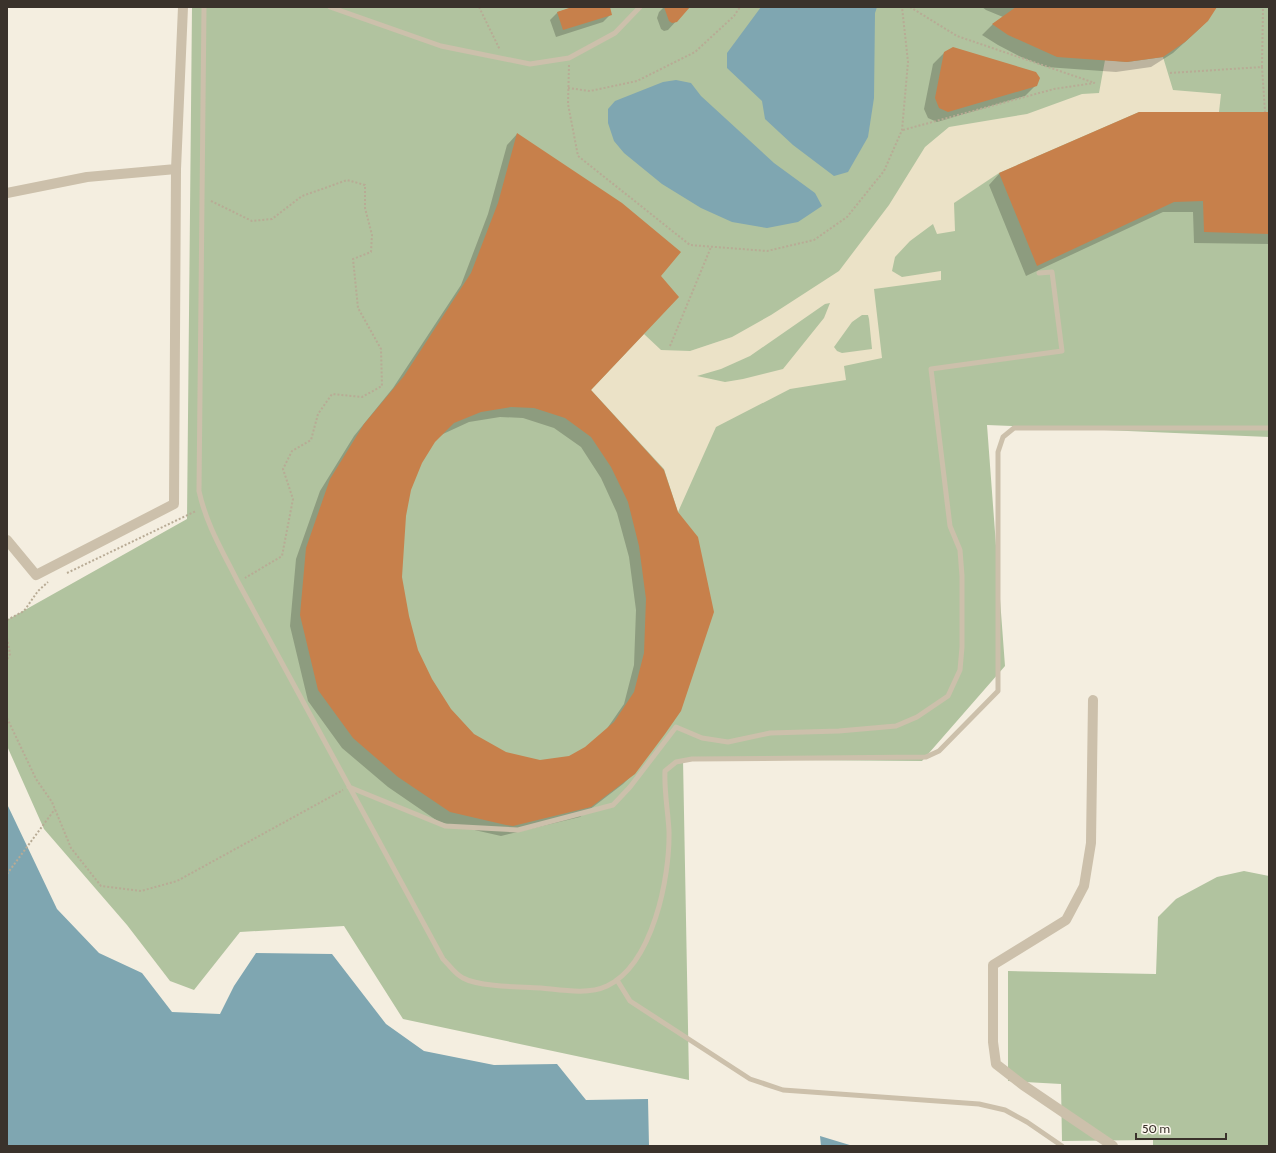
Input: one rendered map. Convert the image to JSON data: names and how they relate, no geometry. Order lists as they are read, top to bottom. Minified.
{"scale_bar":"50 m"}
